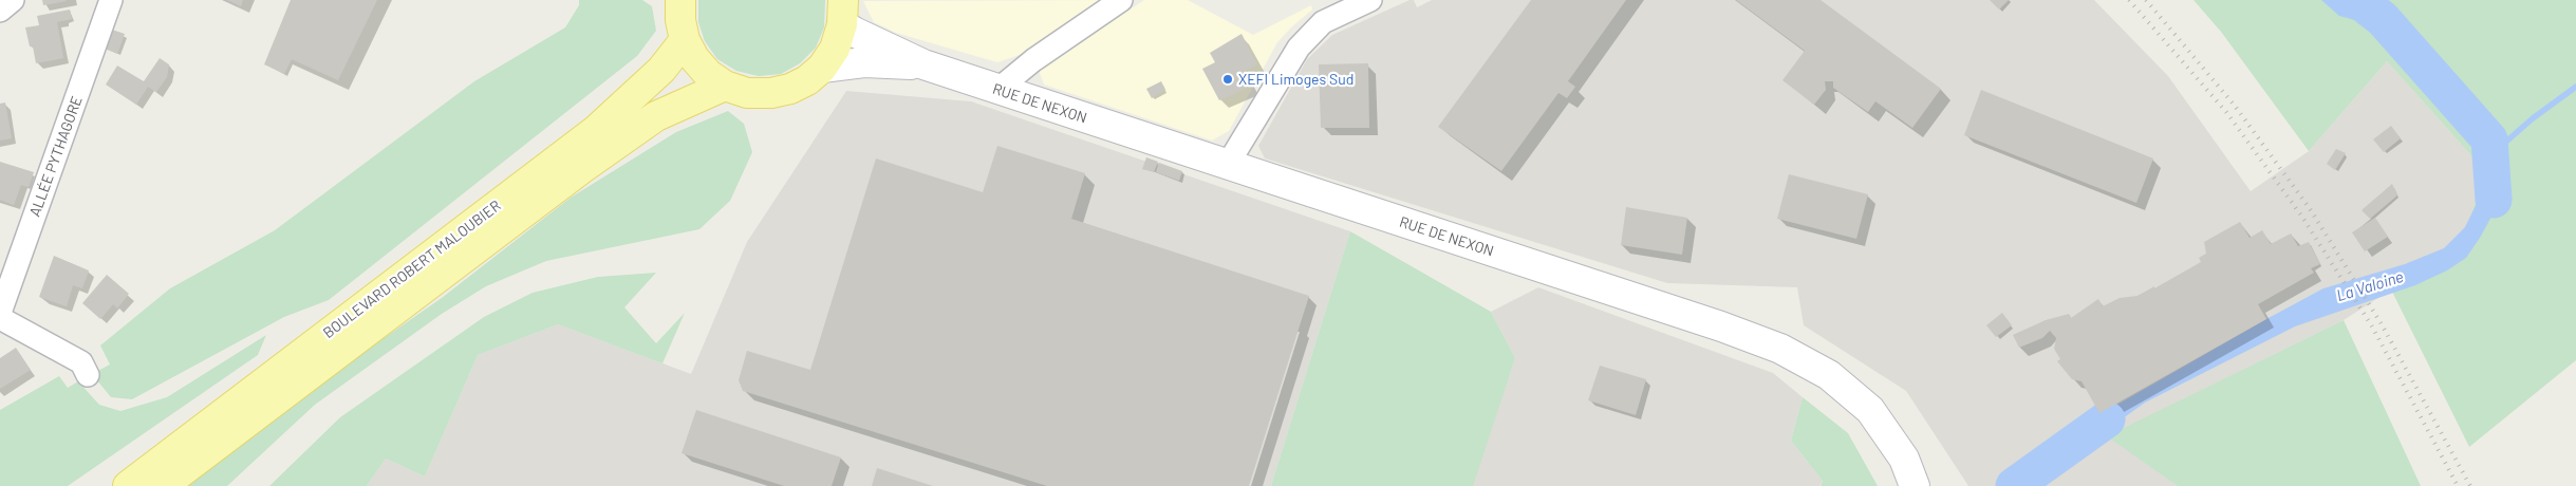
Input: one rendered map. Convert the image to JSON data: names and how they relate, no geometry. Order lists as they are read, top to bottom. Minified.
{"streets":{"main road":["RUE DE NEXON","BOULEVARD ROBERT MALOUBIER"],"street":["ALLÉE PYTHAGORE"]},"water":["La Valoine"],"places":["XEFI Limoges Sud"]}
